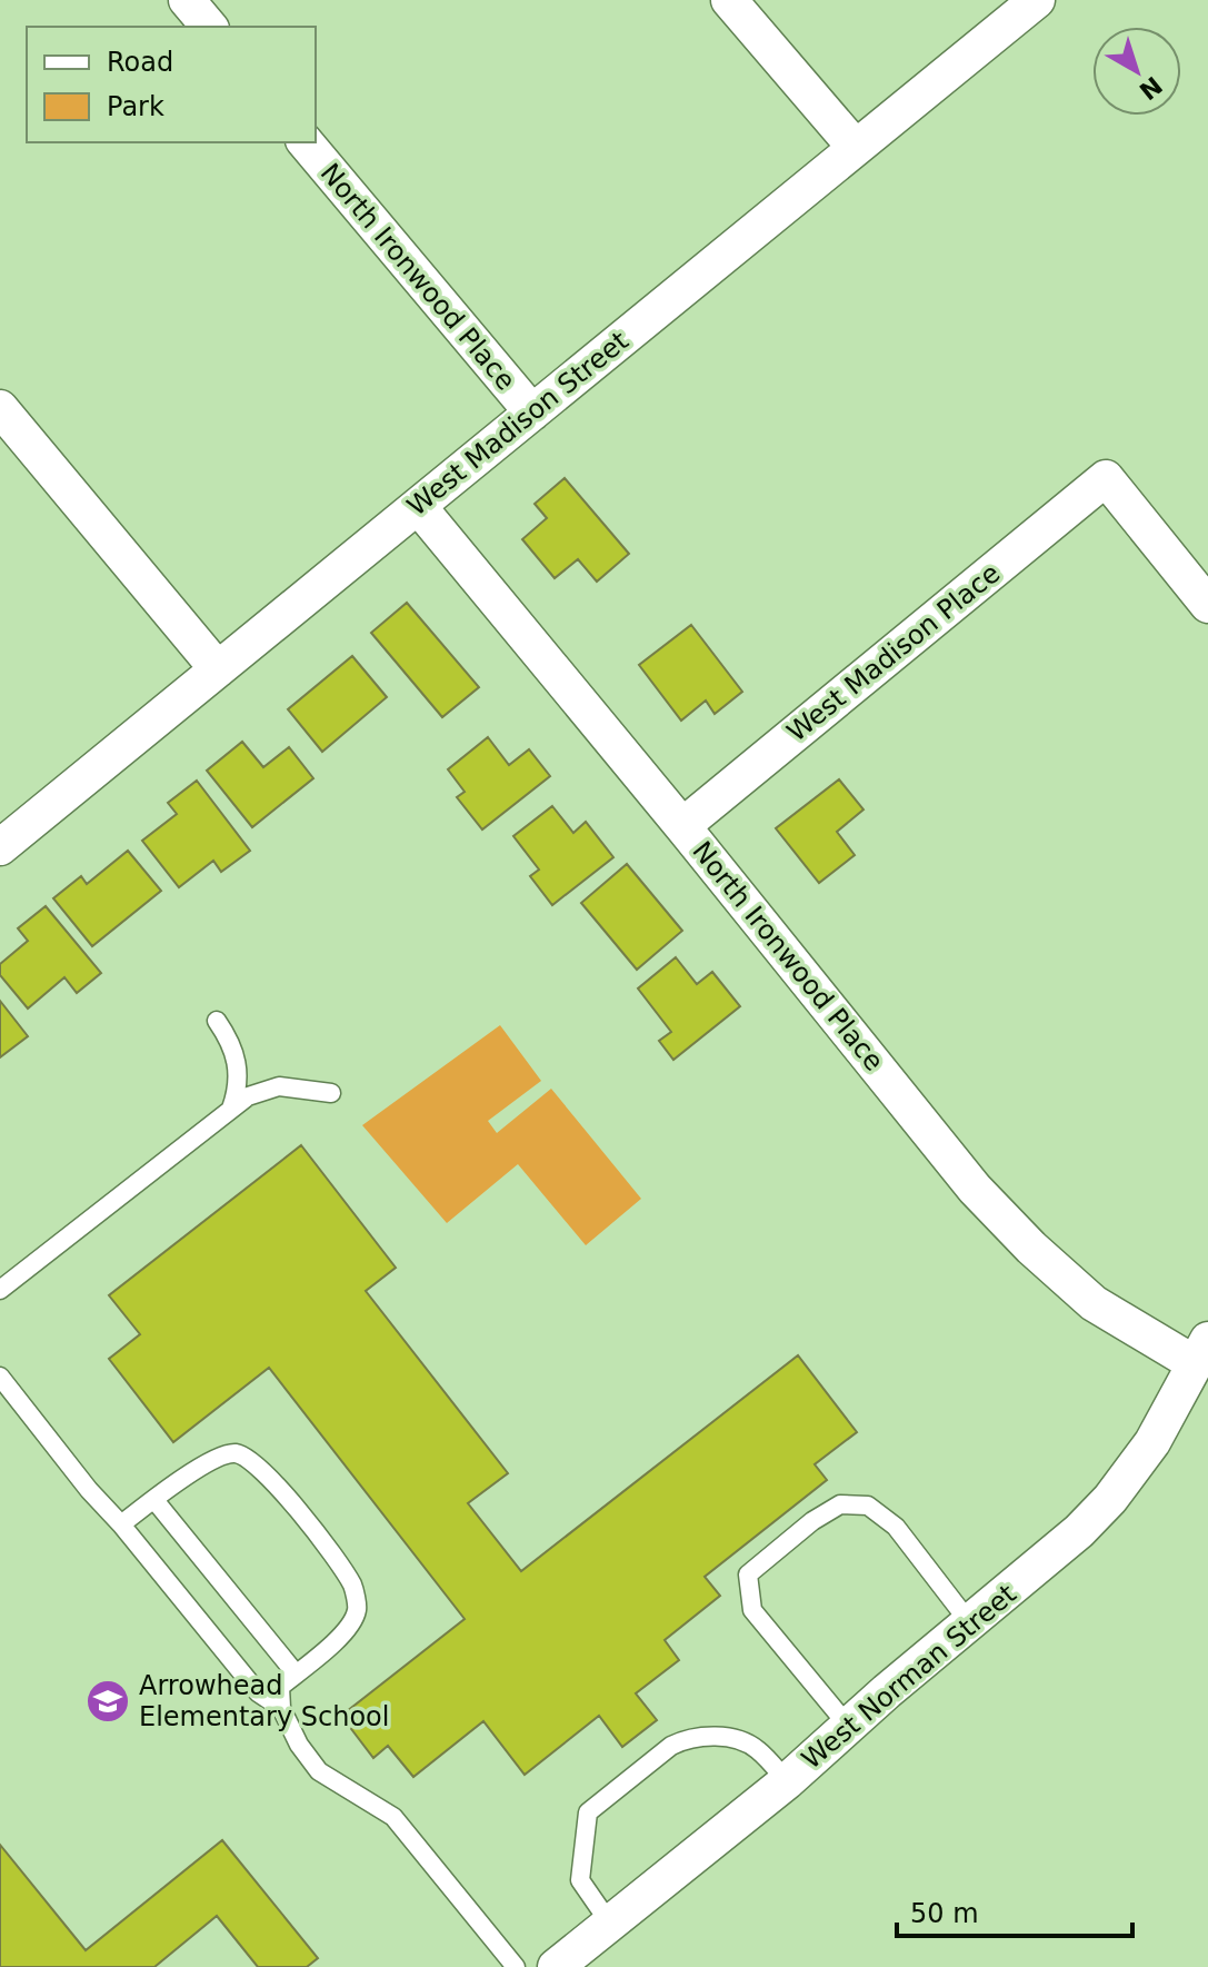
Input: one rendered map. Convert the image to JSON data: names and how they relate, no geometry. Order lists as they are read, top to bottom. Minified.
{"streets":{"street":["North Ironwood Place","West Madison Street","West Madison Place","West Norman Street"]},"crossings":[["North Ironwood Place","West Madison Street"],["North Ironwood Place","West Madison Place"],["North Ironwood Place","West Norman Street"]],"places":{"school or university":["Arrowhead Elementary School"]},"legend":["Road","Park"],"scale_bar":"50 m","north":"bottom right"}
